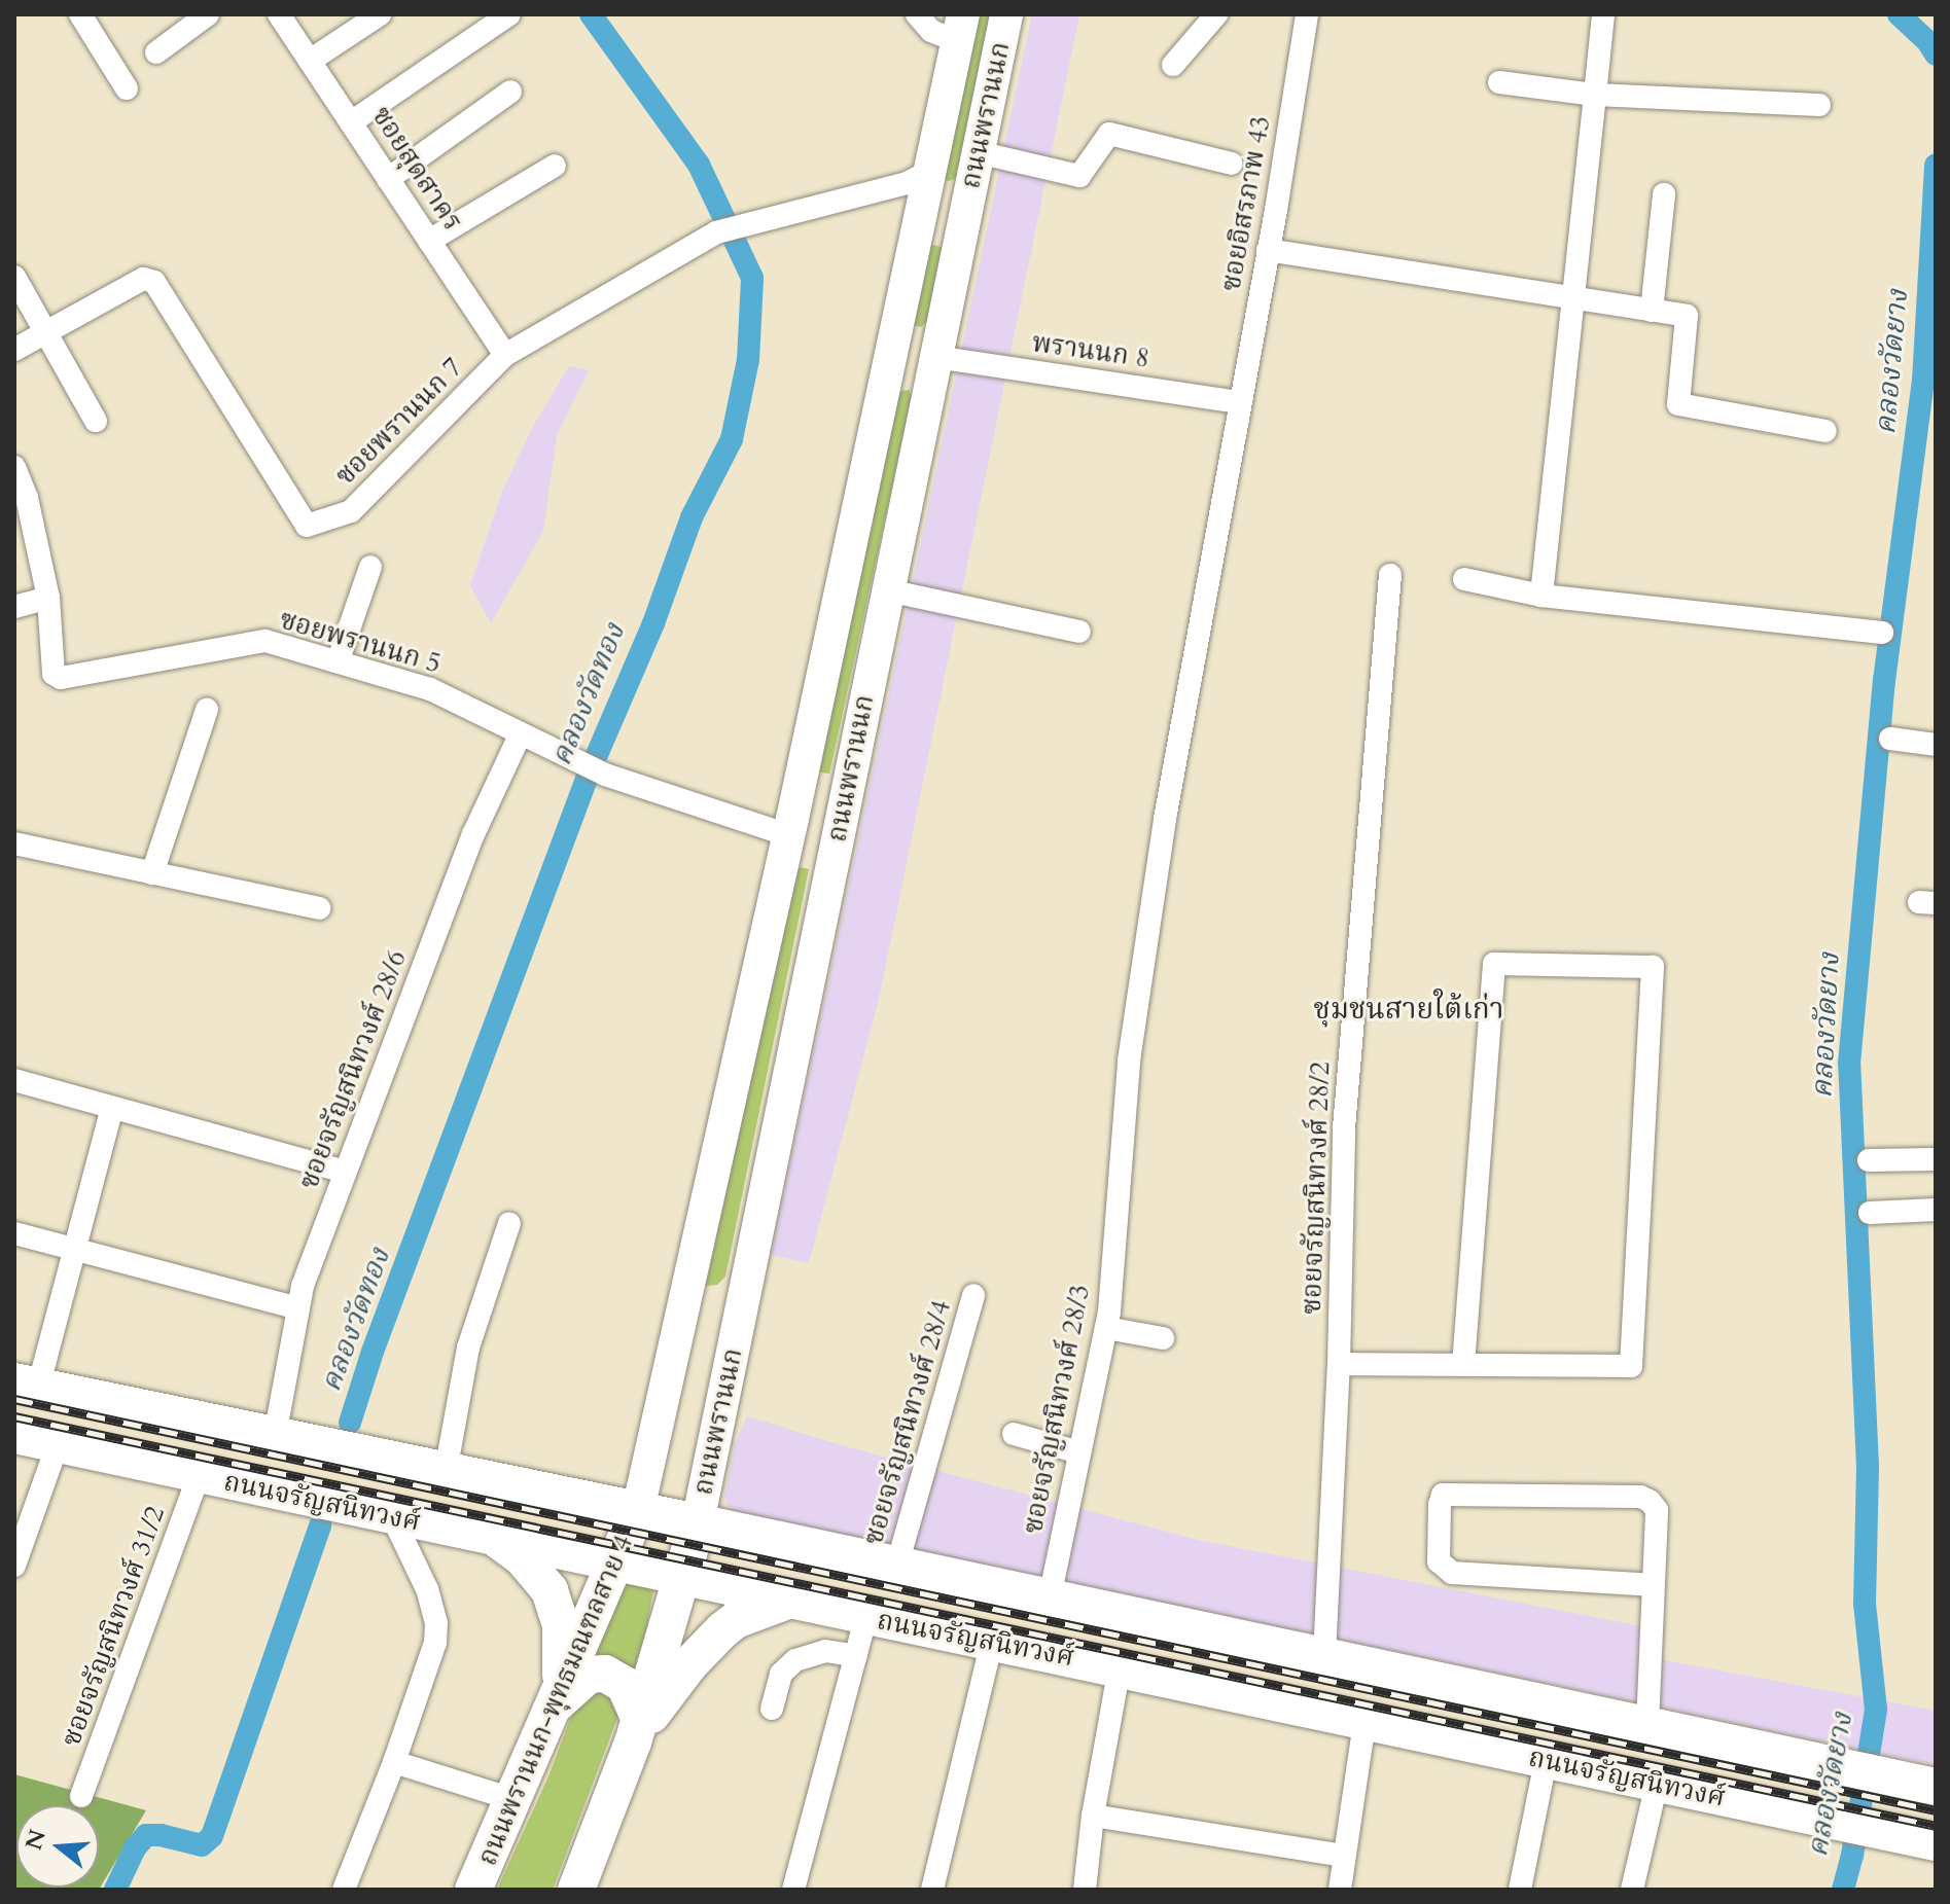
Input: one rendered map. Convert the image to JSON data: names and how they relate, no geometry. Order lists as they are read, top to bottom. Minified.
{"streets":{"main road":["ถนนพรานนก","ถนนจรัญสนิทวงศ์","ถนนพรานนก-พุทธมณฑลสาย 4"],"street":["ซอยสุดสาคร","ซอยอิสรภาพ 43","พรานนก 8","ซอยพรานนก 7","ซอยพรานนก 5","ซอยจรัญสนิทวงศ์ 28/6","ซอยจรัญสนิทวงศ์ 28/2","ซอยจรัญสนิทวงศ์ 28/3","ซอยจรัญสนิทวงศ์ 28/4","ซอยจรัญสนิทวงศ์ 31/2"]},"crossings":[["ถนนพรานนก","พรานนก 8"],["ถนนพรานนก","ซอยพรานนก 7"],["ถนนพรานนก","ซอยพรานนก 5"],["ถนนพรานนก","ถนนจรัญสนิทวงศ์"],["ถนนพรานนก","ถนนพรานนก-พุทธมณฑลสาย 4"],["ซอยสุดสาคร","ซอยพรานนก 7"],["ซอยอิสรภาพ 43","พรานนก 8"],["ซอยอิสรภาพ 43","ซอยจรัญสนิทวงศ์ 28/3"],["ซอยพรานนก 5","ซอยจรัญสนิทวงศ์ 28/6"],["ซอยจรัญสนิทวงศ์ 28/6","ถนนจรัญสนิทวงศ์"],["ซอยจรัญสนิทวงศ์ 28/2","ถนนจรัญสนิทวงศ์"],["ซอยจรัญสนิทวงศ์ 28/3","ถนนจรัญสนิทวงศ์"],["ซอยจรัญสนิทวงศ์ 28/4","ถนนจรัญสนิทวงศ์"],["ถนนจรัญสนิทวงศ์","ซอยจรัญสนิทวงศ์ 31/2"],["ถนนจรัญสนิทวงศ์","ถนนพรานนก-พุทธมณฑลสาย 4"]],"districts":["ชุมชนสายใต้เก่า"],"water":["คลองวัดยาง","คลองวัดทอง"],"north":"left"}
